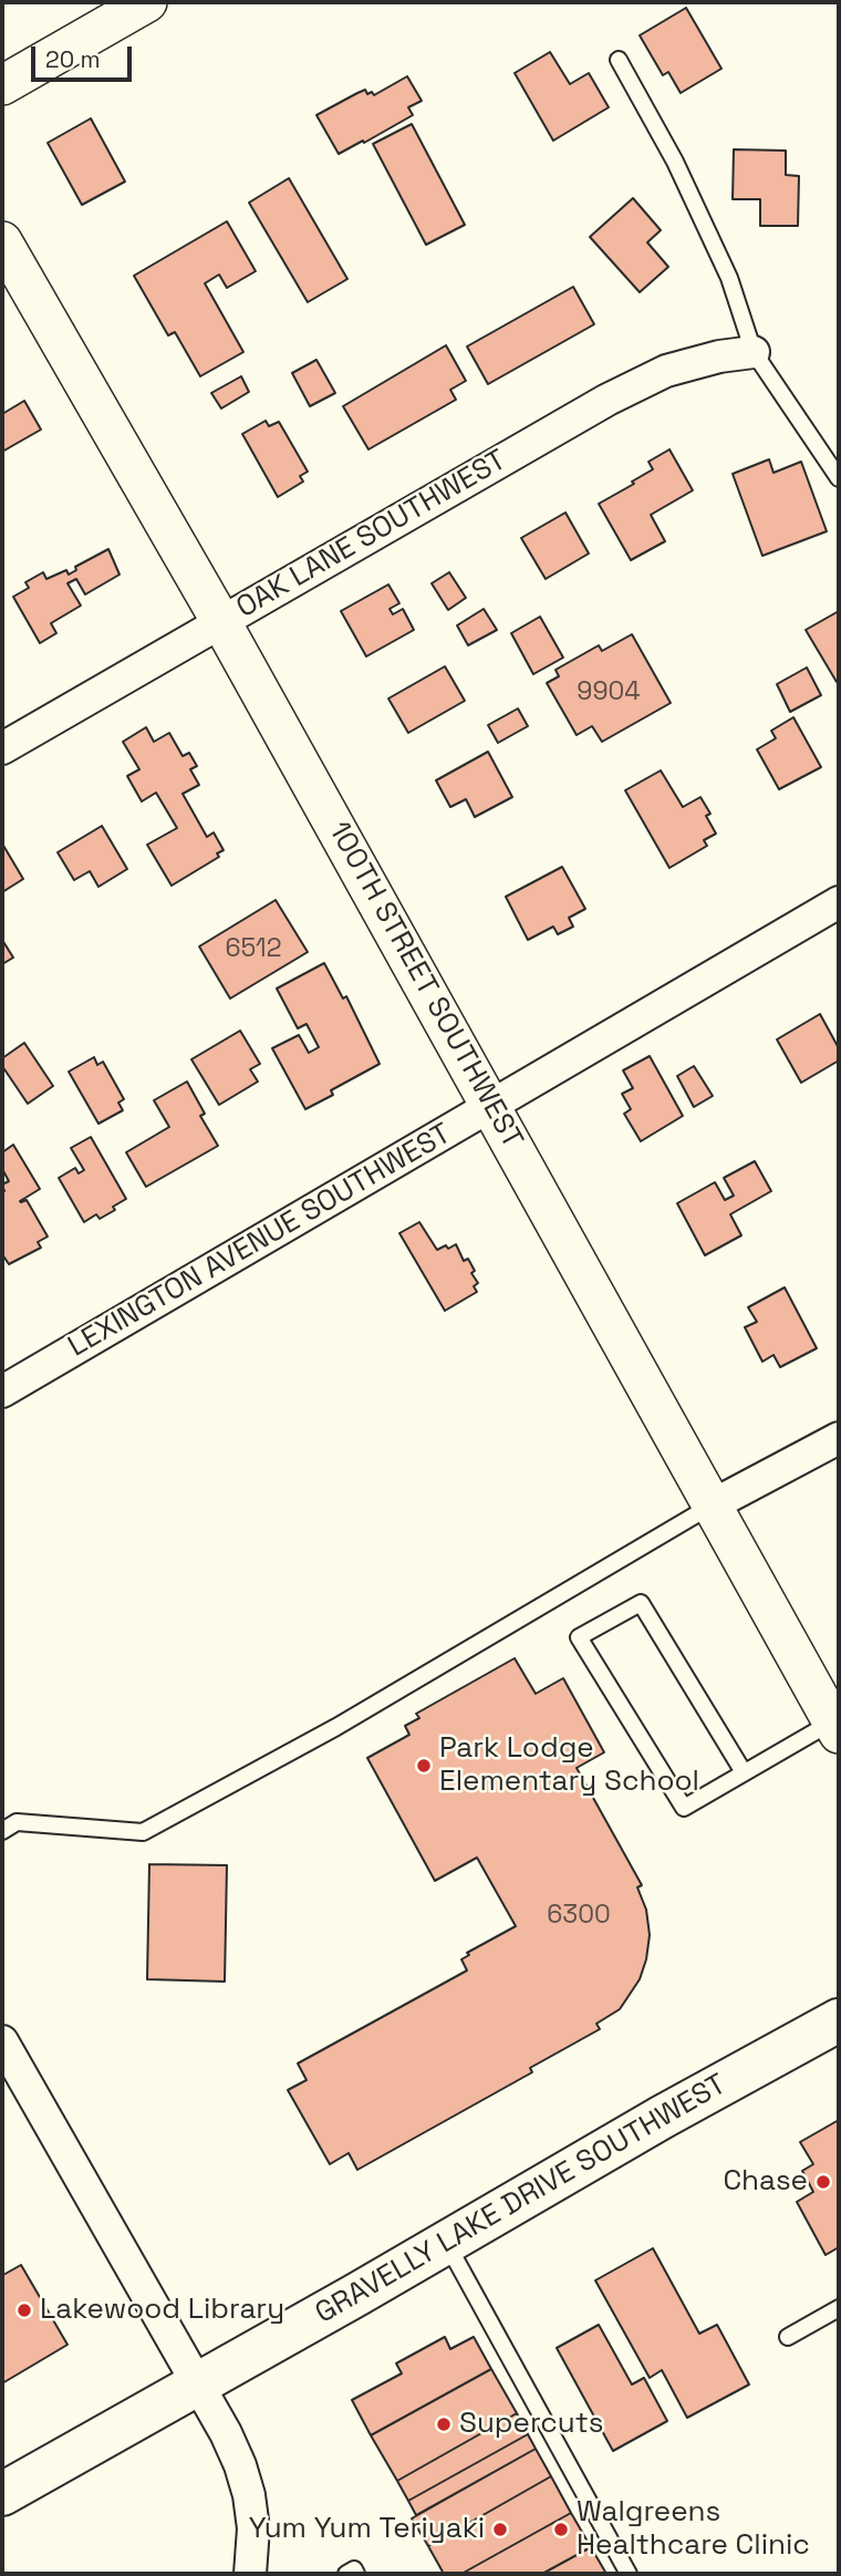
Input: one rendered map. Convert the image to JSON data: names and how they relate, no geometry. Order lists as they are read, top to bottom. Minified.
{"streets":{"main road":["GRAVELLY LAKE DRIVE SOUTHWEST"],"street":["OAK LANE SOUTHWEST","100TH STREET SOUTHWEST","LEXINGTON AVENUE SOUTHWEST"]},"crossings":[["OAK LANE SOUTHWEST","100TH STREET SOUTHWEST"],["100TH STREET SOUTHWEST","LEXINGTON AVENUE SOUTHWEST"]],"places":["Park Lodge Elementary School","Chase","Lakewood Library","Supercuts","Yum Yum Teriyaki","Walgreens Healthcare Clinic"],"house_numbers":["9904","6512","6300"],"scale_bar":"20 m"}
